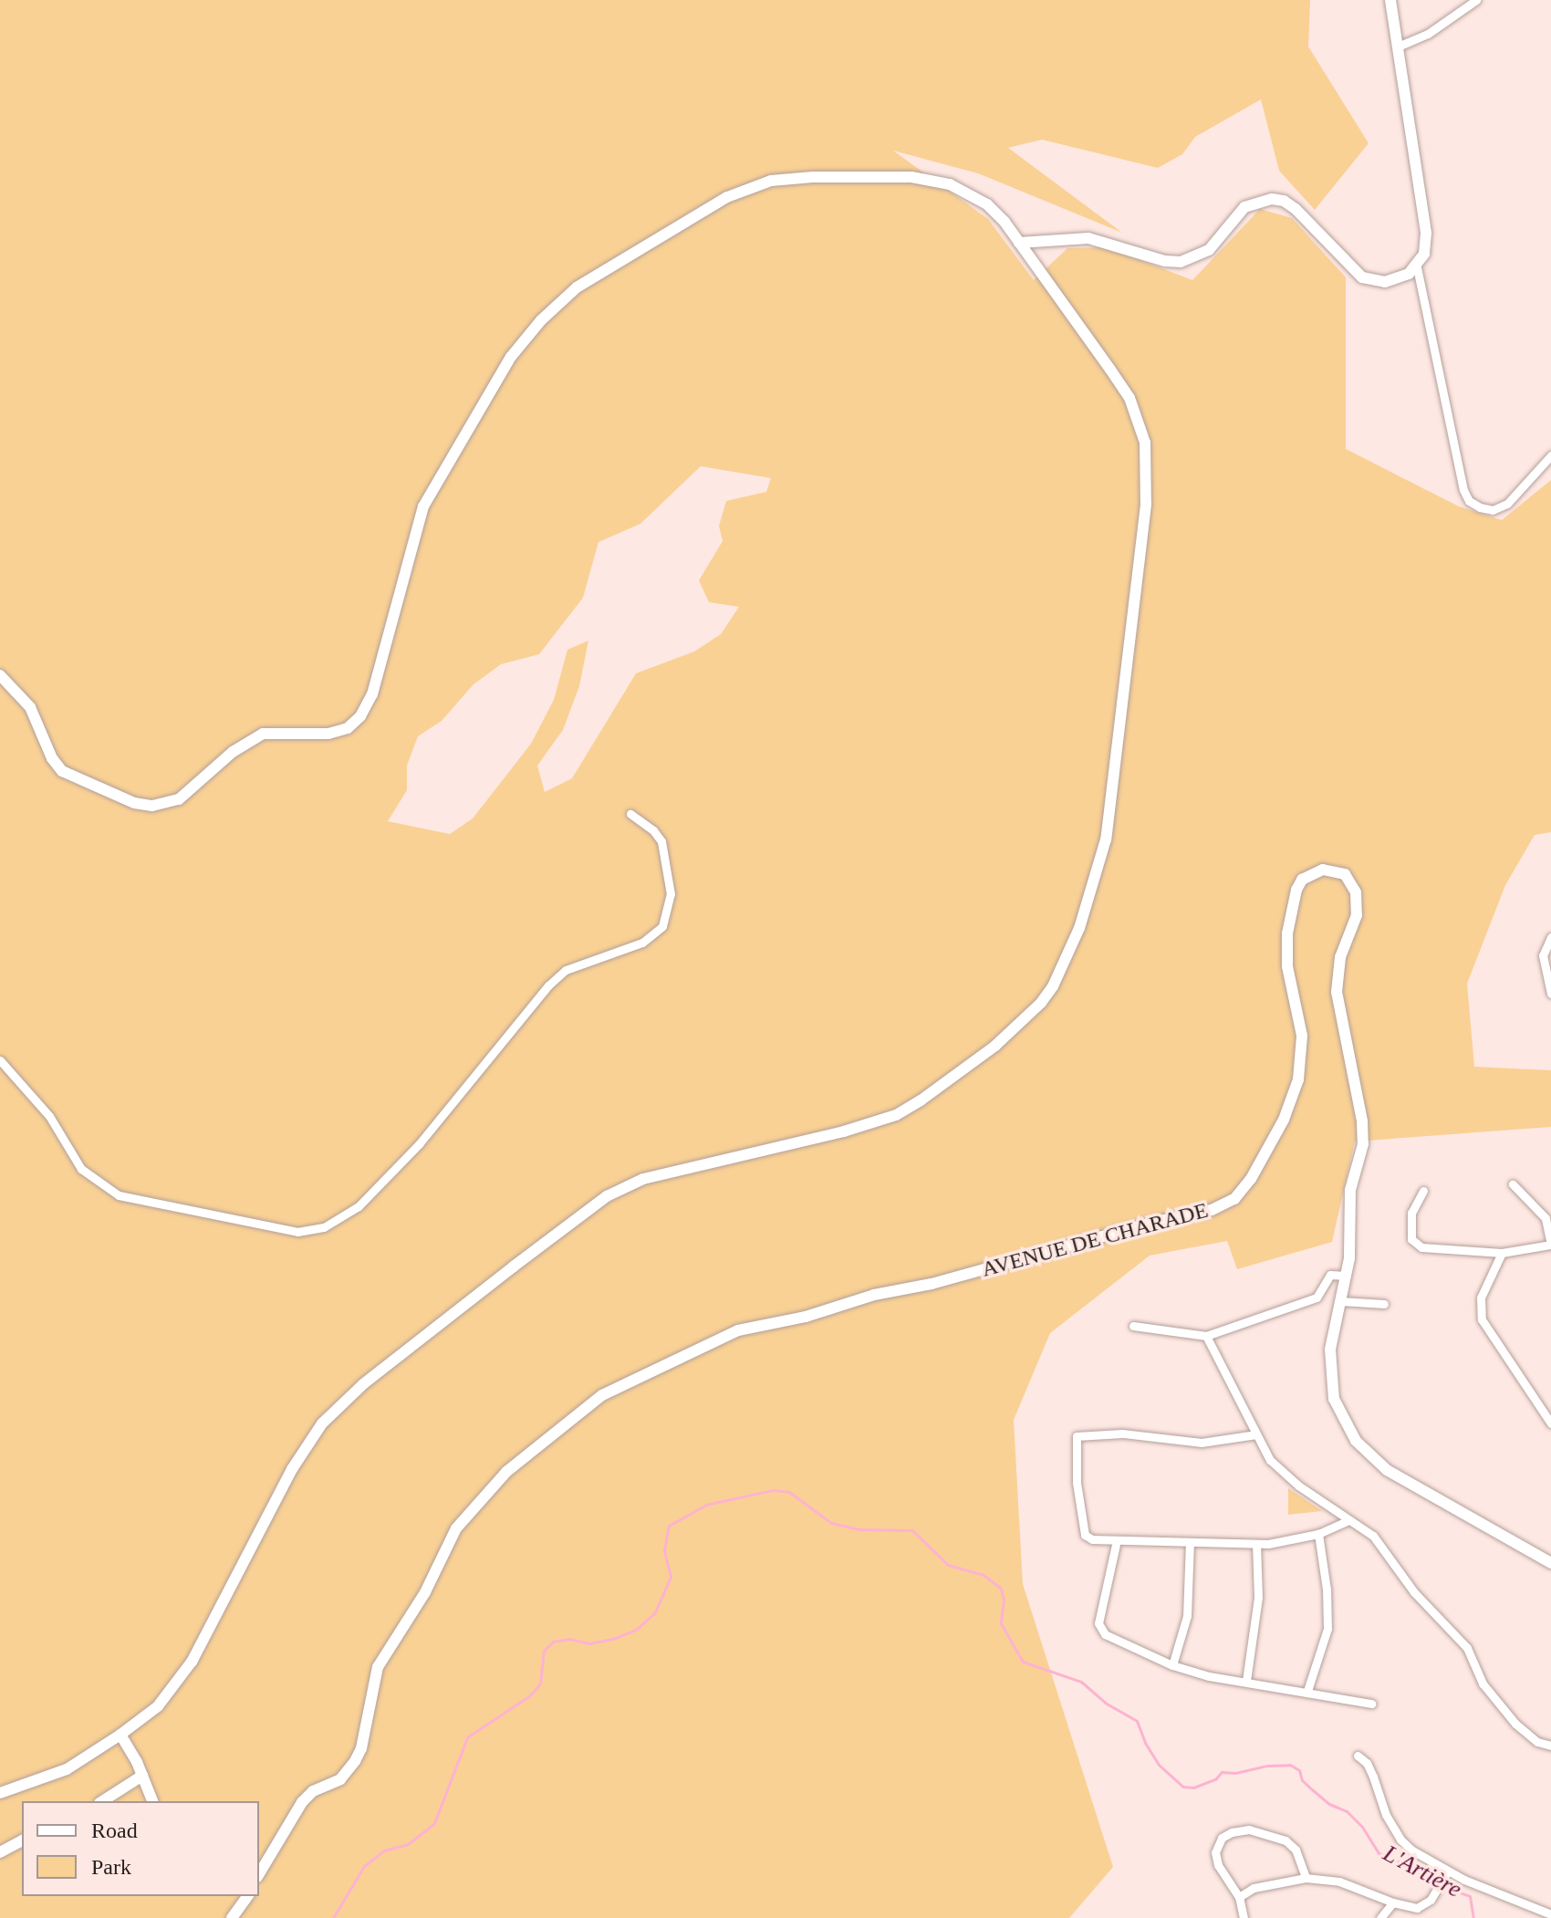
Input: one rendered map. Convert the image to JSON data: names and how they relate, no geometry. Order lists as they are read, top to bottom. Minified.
{"streets":{"street":["AVENUE DE CHARADE"]},"water":["L'Artière"],"legend":["Road","Park"]}
